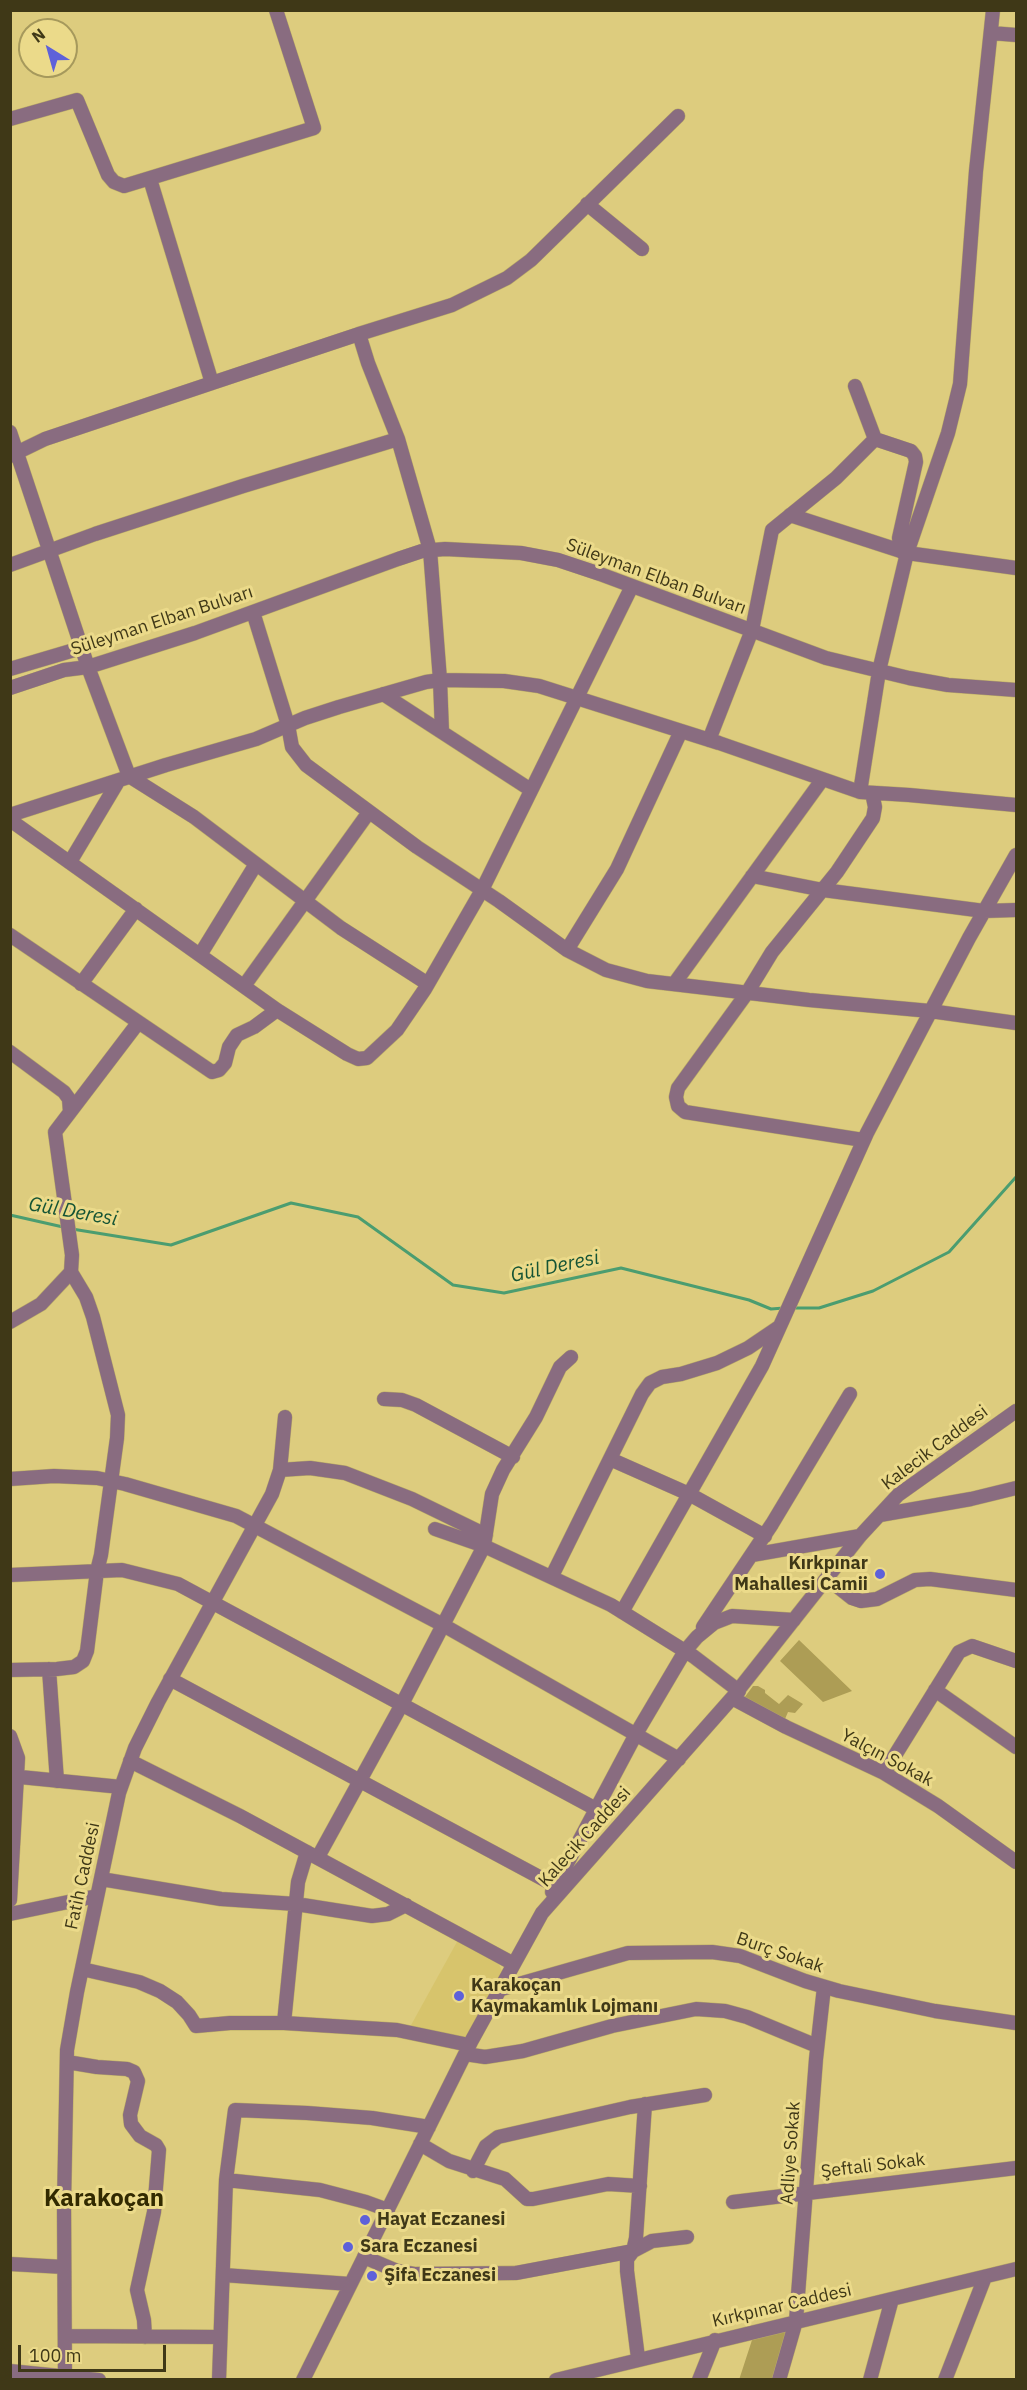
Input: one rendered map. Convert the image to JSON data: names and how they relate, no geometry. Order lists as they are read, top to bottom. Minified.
{"streets":{"street":["Süleyman Elban Bulvarı","Kalecik Caddesi","Yalçın Sokak","Fatih Caddesi","Burç Sokak","Adliye Sokak","Şeftali Sokak","Kırkpınar Caddesi"]},"crossings":[["Kalecik Caddesi","Yalçın Sokak"],["Kalecik Caddesi","Burç Sokak"],["Burç Sokak","Adliye Sokak"],["Adliye Sokak","Şeftali Sokak"],["Adliye Sokak","Kırkpınar Caddesi"]],"districts":["Karakoçan"],"water":["Gül Deresi"],"places":["Kırkpınar Mahallesi Camii","Karakoçan Kaymakamlık Lojmanı","Hayat Eczanesi","Sara Eczanesi","Şifa Eczanesi"],"scale_bar":"100 m","north":"top left"}
